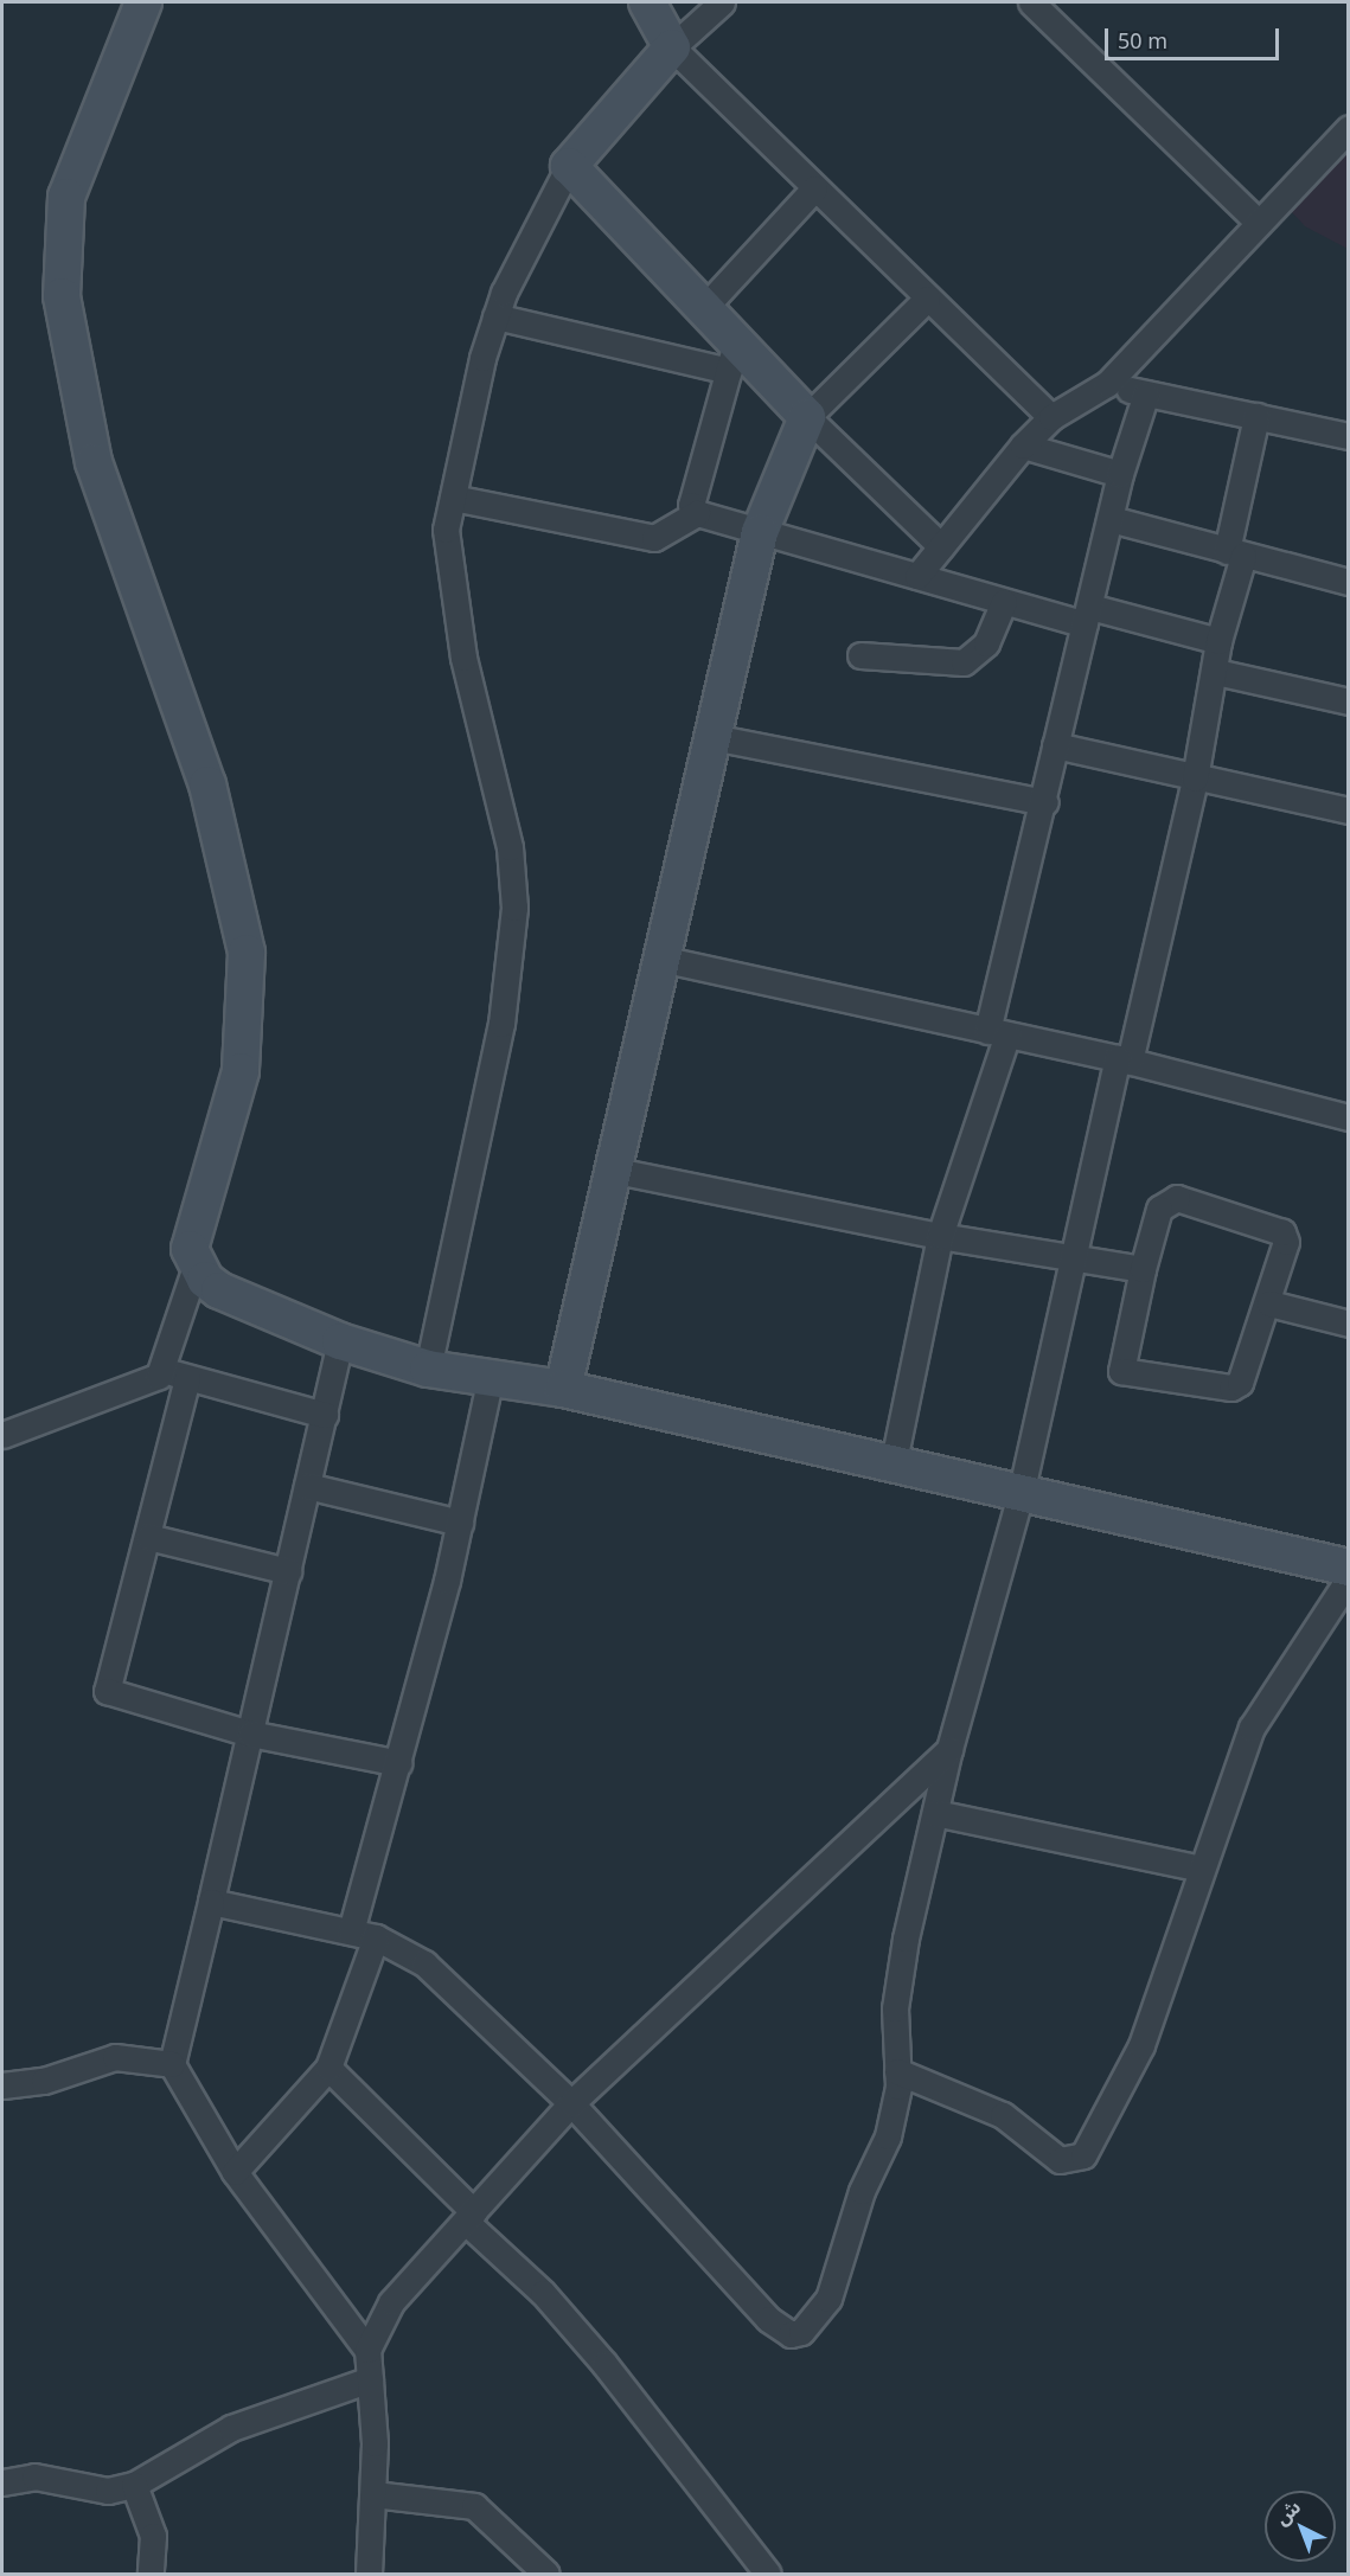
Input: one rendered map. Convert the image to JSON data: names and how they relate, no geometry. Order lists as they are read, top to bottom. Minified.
{"scale_bar":"50 m","north":"top left"}
